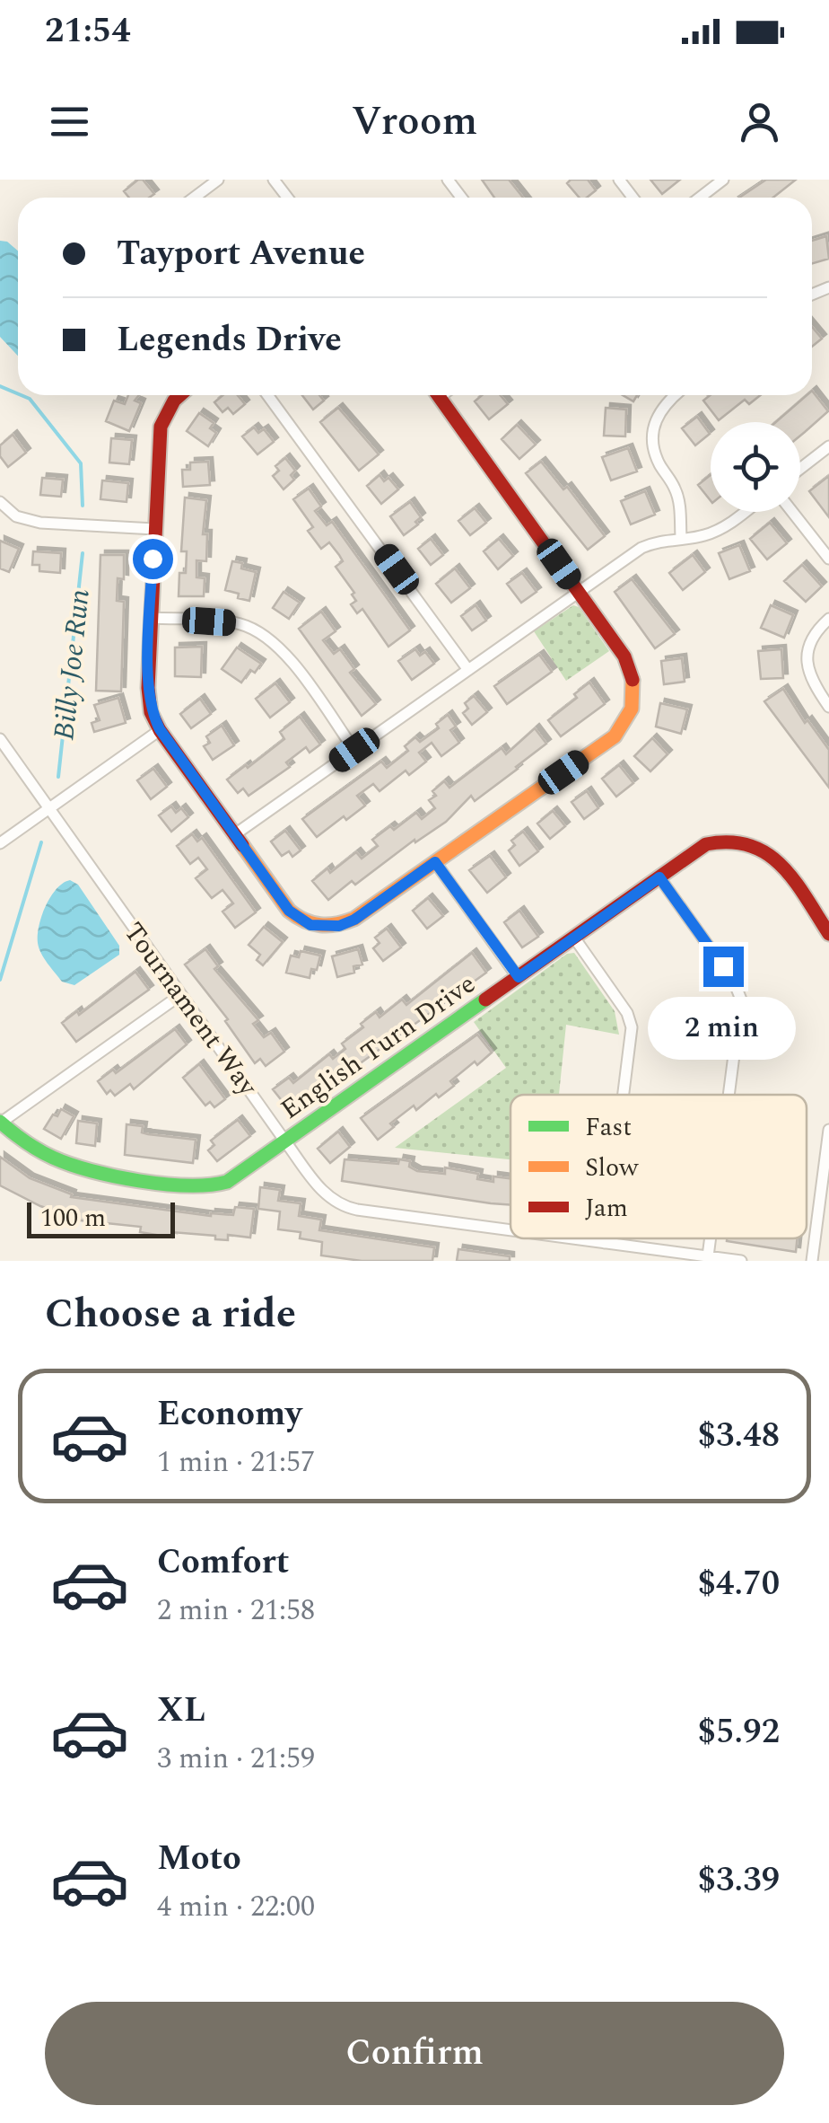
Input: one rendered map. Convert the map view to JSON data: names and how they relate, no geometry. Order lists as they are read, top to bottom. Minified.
{"streets":{"street":["Tournament Way","English Turn Drive"]},"crossings":[["Tournament Way","English Turn Drive"]],"water":["Billy Joe Run"],"legend":["Fast","Slow","Jam"],"scale_bar":"100 m","page":{"status":"21:54","header":"Vroom","banner":["Tayport Avenue","Legends Drive"],"bubble":"2 min","scale":"100 m","heading":"Choose a ride","list":[{"name":"Economy","note":"1 min · 21:57","value":"$3.48"},{"name":"Comfort","note":"2 min · 21:58","value":"$4.70"},{"name":"XL","note":"3 min · 21:59","value":"$5.92"},{"name":"Moto","note":"4 min · 22:00","value":"$3.39"}],"buttons":"Confirm"}}
